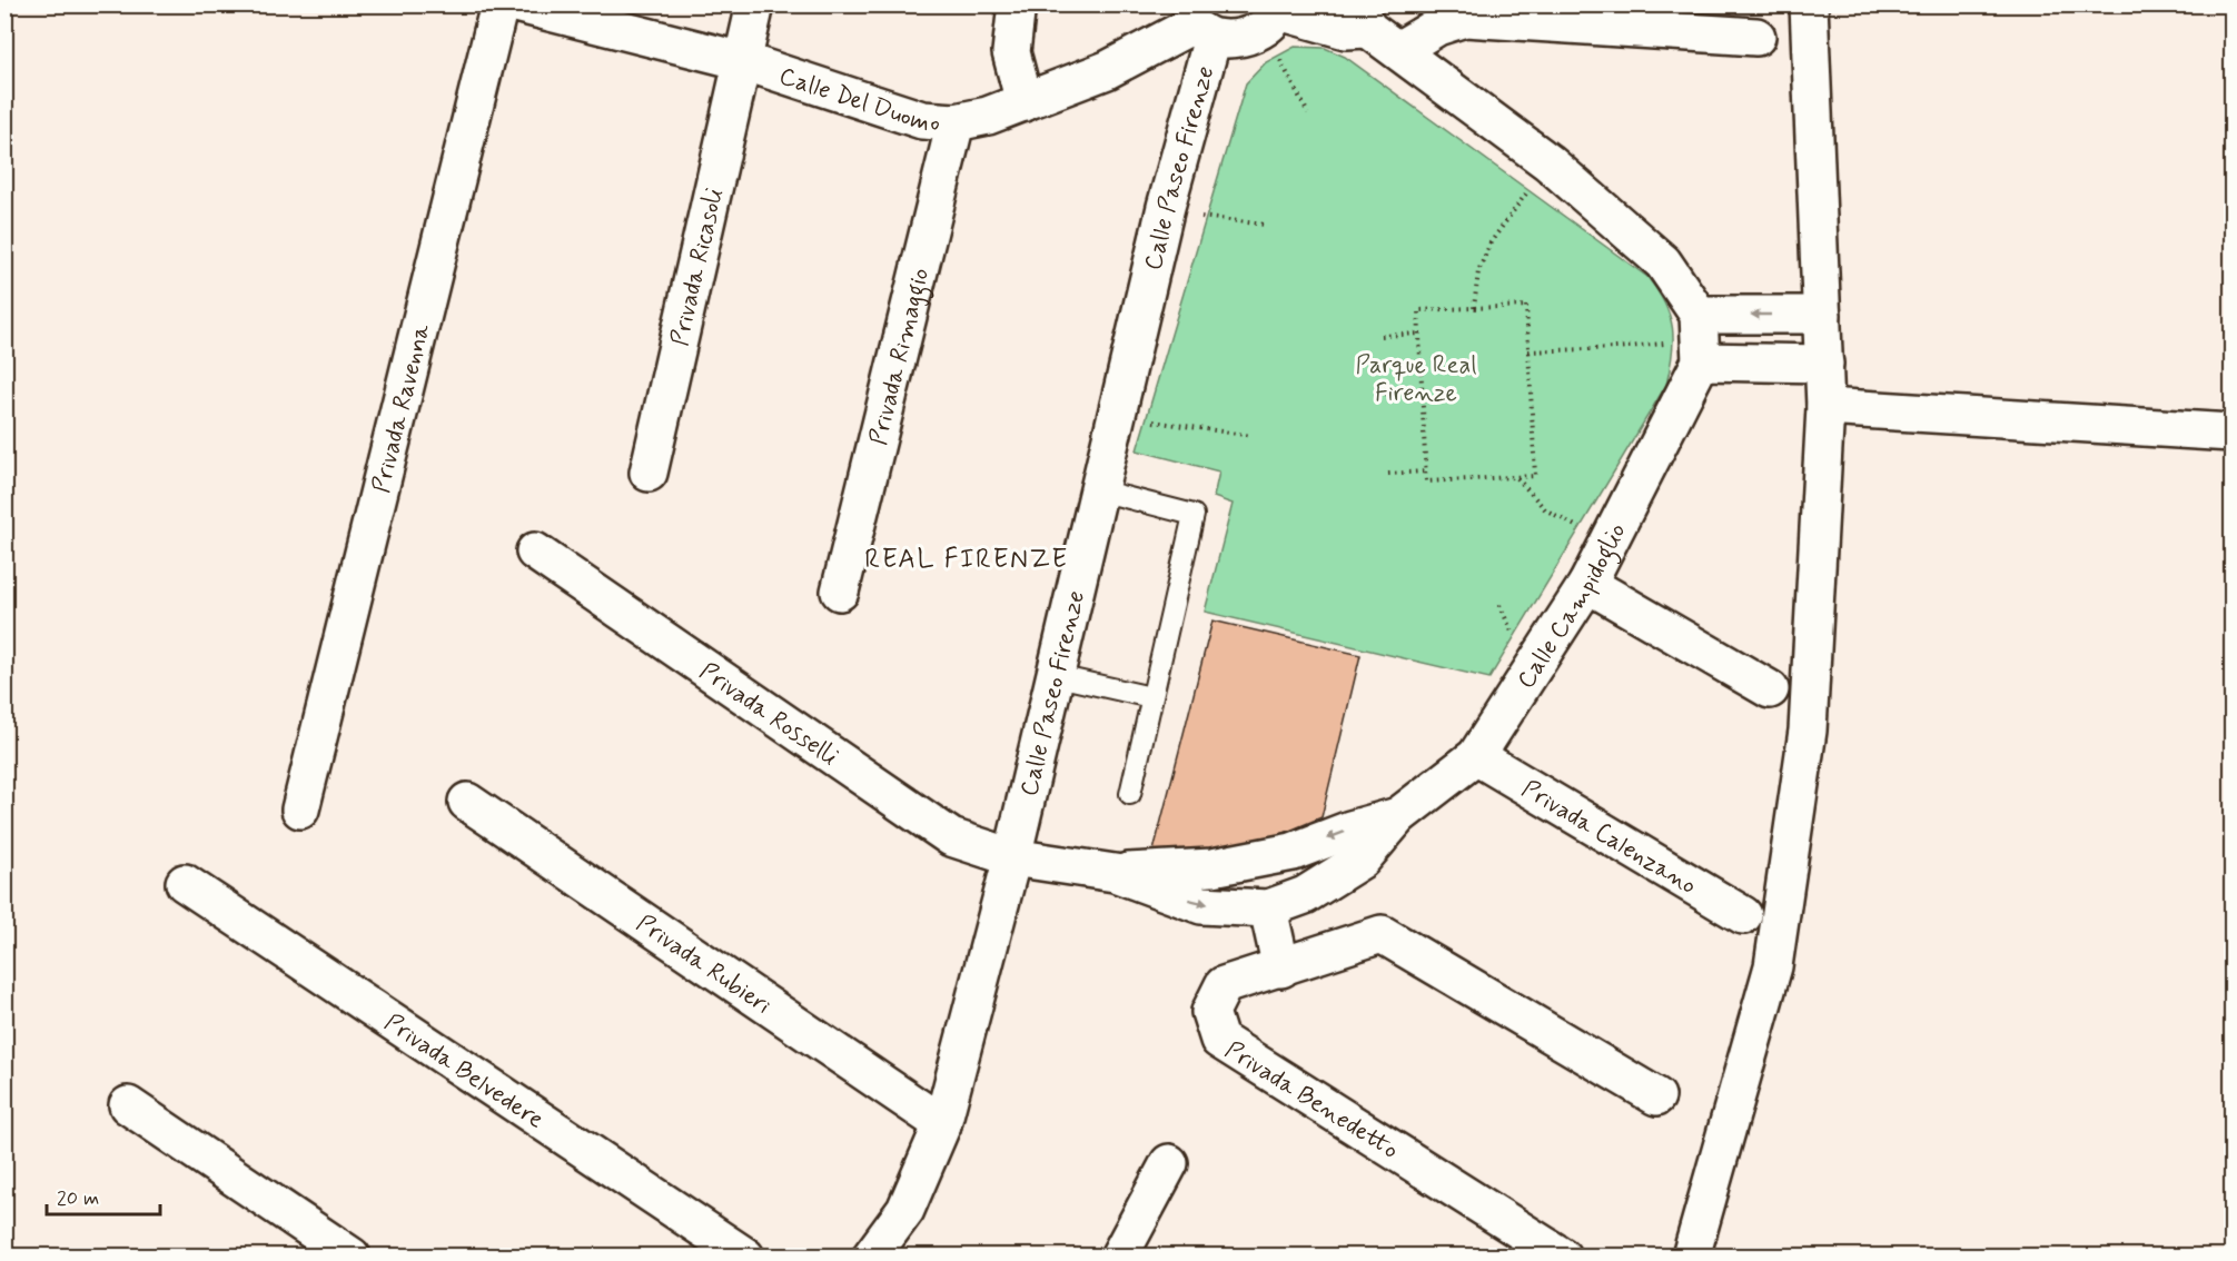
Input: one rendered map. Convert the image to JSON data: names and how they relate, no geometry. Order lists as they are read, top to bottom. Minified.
{"streets":{"street":["Calle Del Duomo","Calle Paseo Firenze","Privada Ricasoli","Privada Rimaggio","Privada Ravenna","Calle Campidoglio","Privada Rosselli","Privada Calenzano","Privada Rubieri","Privada Belvedere","Privada Benedetto"]},"crossings":[["Calle Del Duomo","Calle Paseo Firenze"],["Calle Del Duomo","Privada Ricasoli"],["Calle Del Duomo","Privada Rimaggio"],["Calle Paseo Firenze","Calle Campidoglio"],["Calle Paseo Firenze","Privada Rosselli"],["Calle Paseo Firenze","Privada Rubieri"],["Calle Campidoglio","Privada Rosselli"],["Calle Campidoglio","Privada Calenzano"]],"districts":["REAL FIRENZE"],"parks":["Parque Real Firenze"],"scale_bar":"20 m"}
